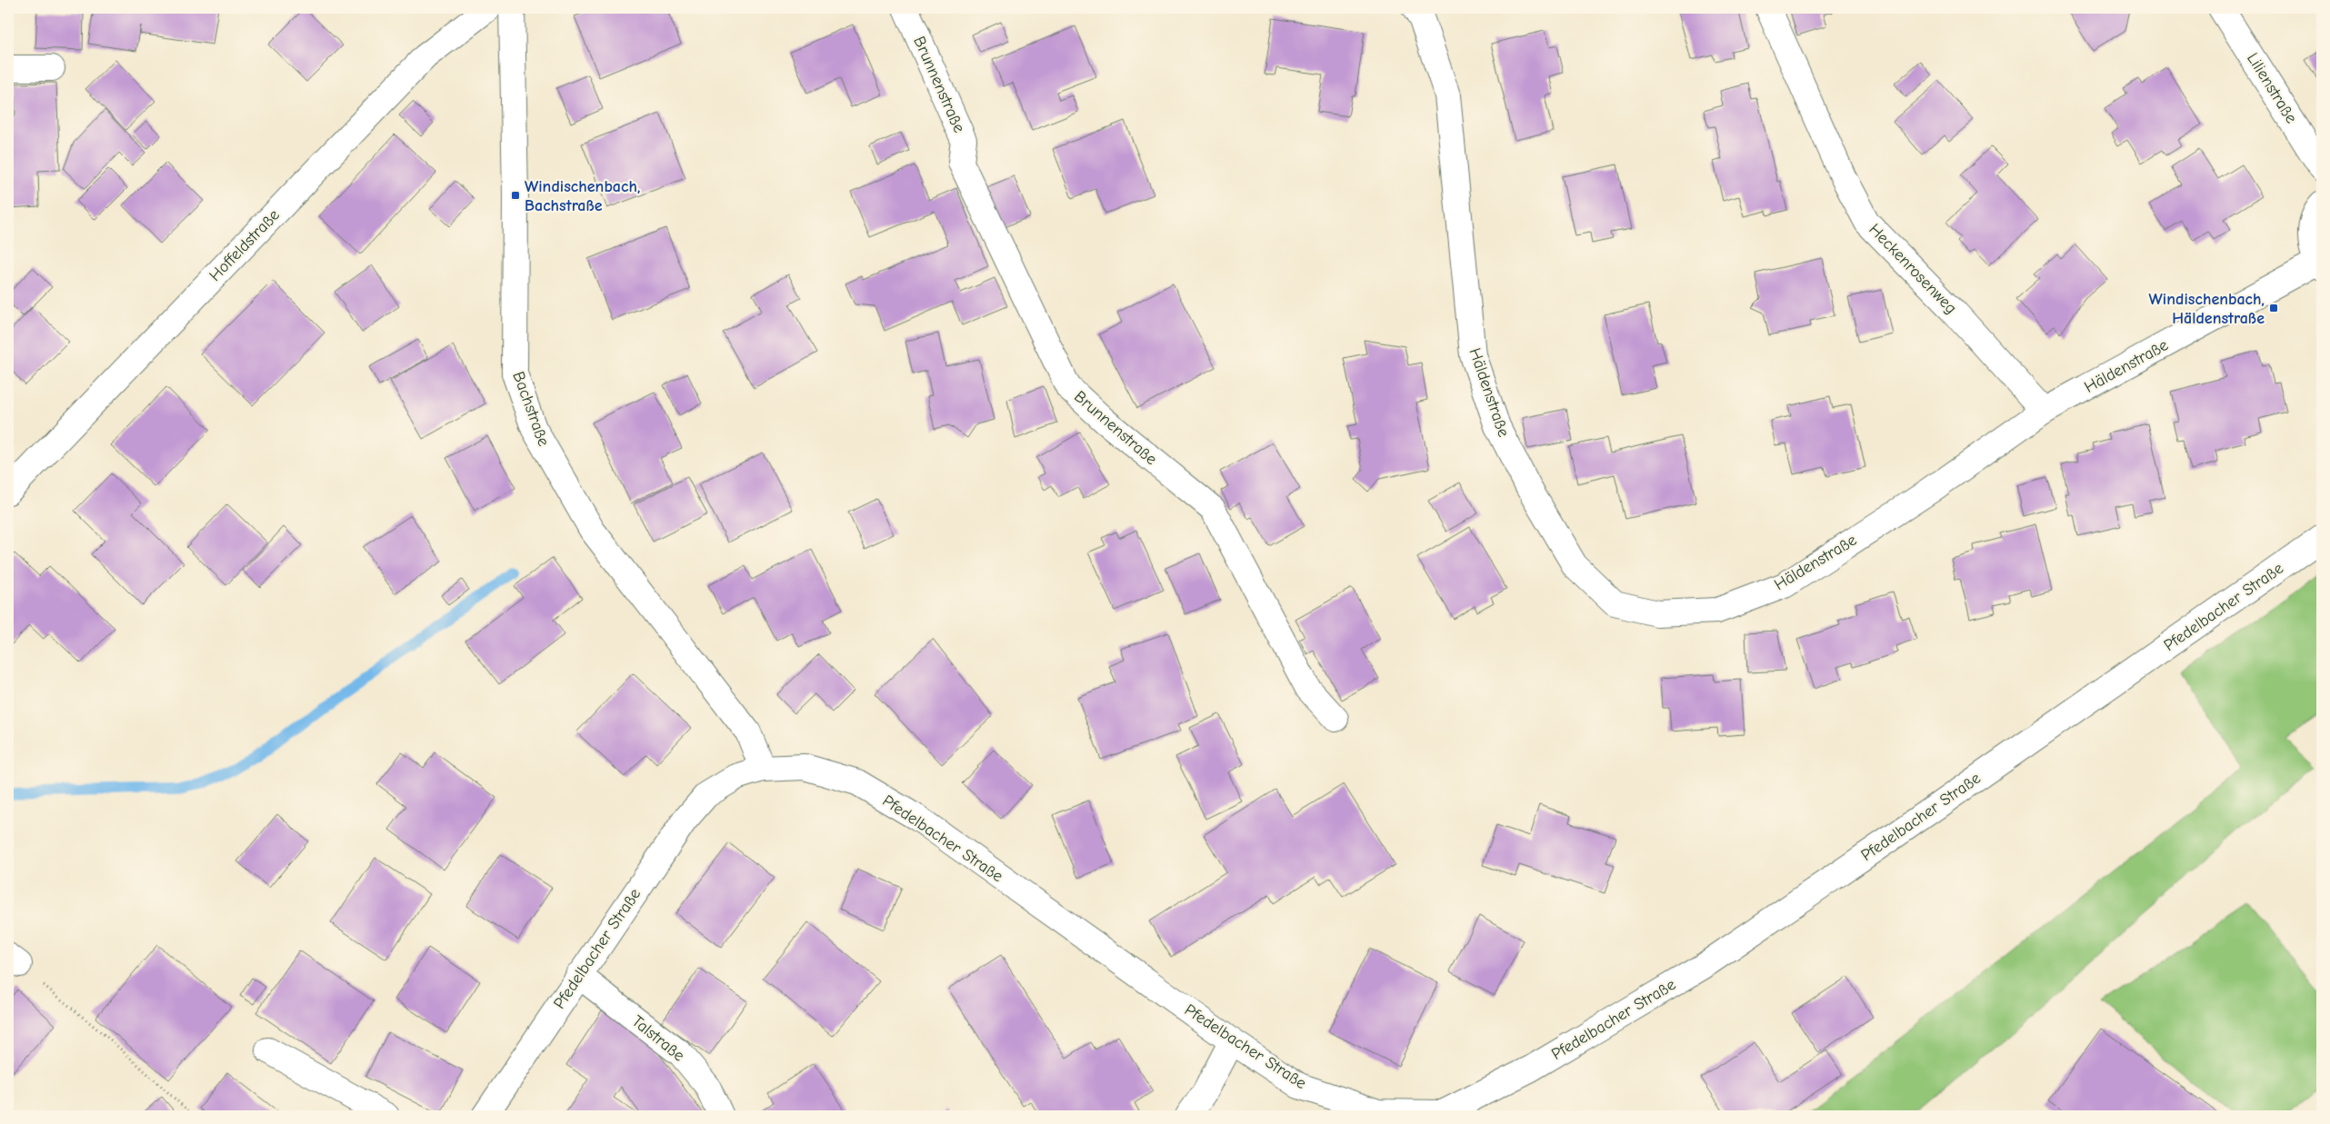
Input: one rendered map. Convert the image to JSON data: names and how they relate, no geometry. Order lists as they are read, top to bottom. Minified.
{"streets":{"street":["Brunnenstraße","Lilienstraße","Hoffeldstraße","Heckenrosenweg","Häldenstraße","Bachstraße","Pfedelbacher Straße","Talstraße"]},"crossings":[["Heckenrosenweg","Häldenstraße"],["Bachstraße","Pfedelbacher Straße"],["Pfedelbacher Straße","Talstraße"]],"places":{"transit":["Windischenbach, Bachstraße","Windischenbach, Häldenstraße"]}}
